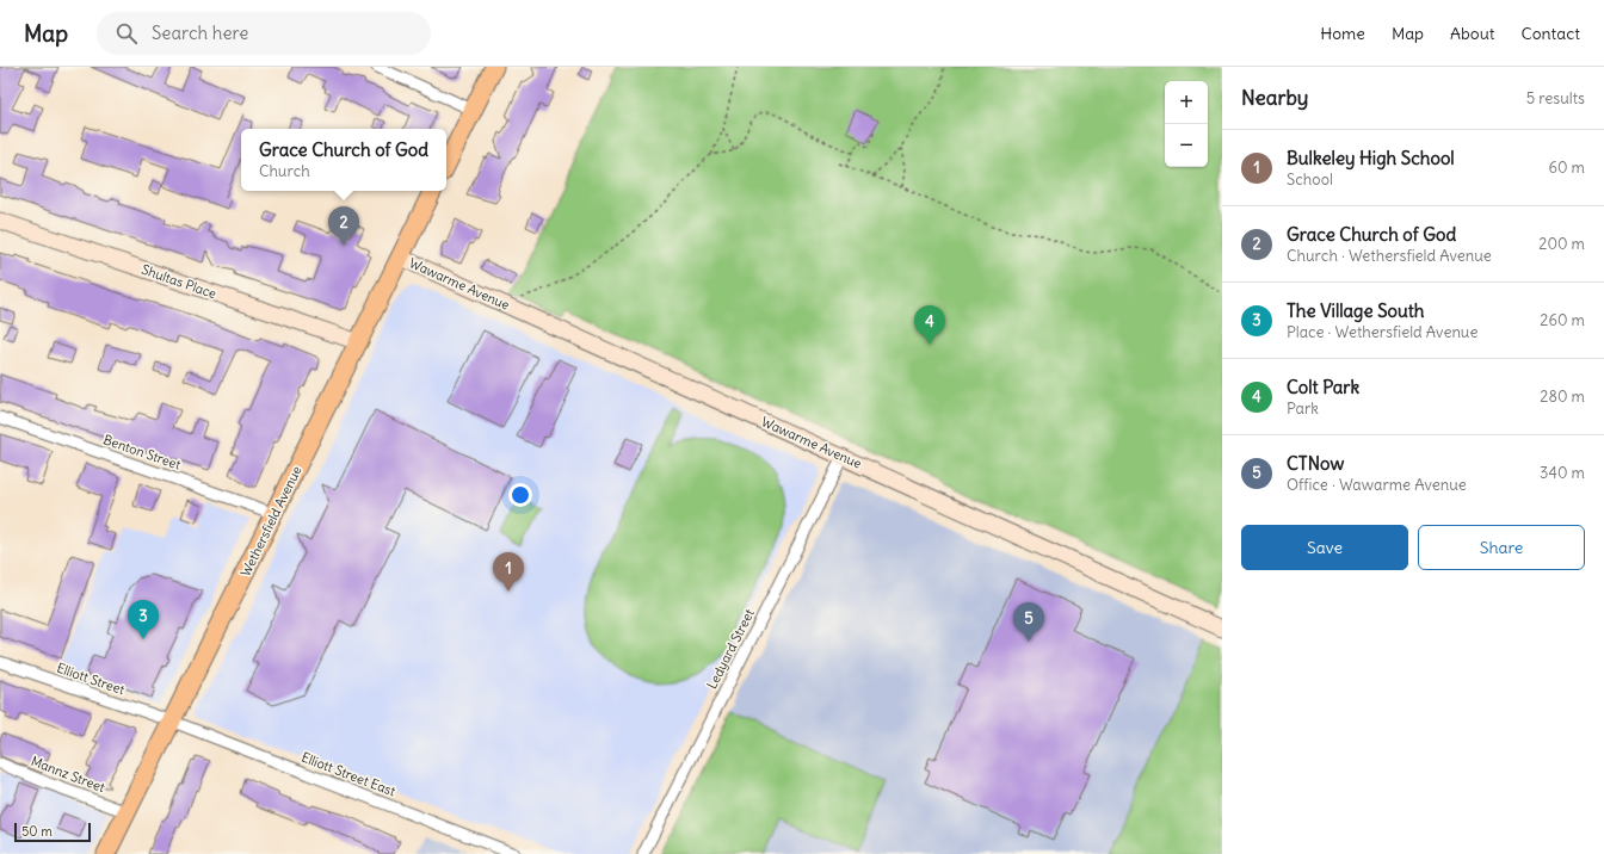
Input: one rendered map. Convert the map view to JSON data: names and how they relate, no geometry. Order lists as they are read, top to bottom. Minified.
{"streets":{"main road":["Wethersfield Avenue"],"street":["Shultas Place","Wawarme Avenue","Benton Street","Ledyard Street","Elliott Street","Mannz Street","Elliott Street East"]},"crossings":[["Shultas Place","Wethersfield Avenue"],["Wawarme Avenue","Wethersfield Avenue"],["Wawarme Avenue","Ledyard Street"],["Benton Street","Wethersfield Avenue"],["Wethersfield Avenue","Elliott Street"],["Wethersfield Avenue","Mannz Street"],["Wethersfield Avenue","Elliott Street East"],["Elliott Street","Elliott Street East"]],"scale_bar":"50 m","page":{"header":"Map","search":"Search here","nav":["Home","Map","About","Contact"],"heading":["Nearby","5 results"],"map_buttons":["+","−"],"popup":["Grace Church of God","Church"],"list":[{"mark":"1","name":"Bulkeley High School","note":"School","value":"60 m"},{"mark":"2","name":"Grace Church of God","note":"Church · Wethersfield Avenue","value":"200 m"},{"mark":"3","name":"The Village South","note":"Place · Wethersfield Avenue","value":"260 m"},{"mark":"4","name":"Colt Park","note":"Park","value":"280 m"},{"mark":"5","name":"CTNow","note":"Office · Wawarme Avenue","value":"340 m"}],"pins":["2","4","1","3","5"],"buttons":["Save","Share"],"scale":"50 m"}}
